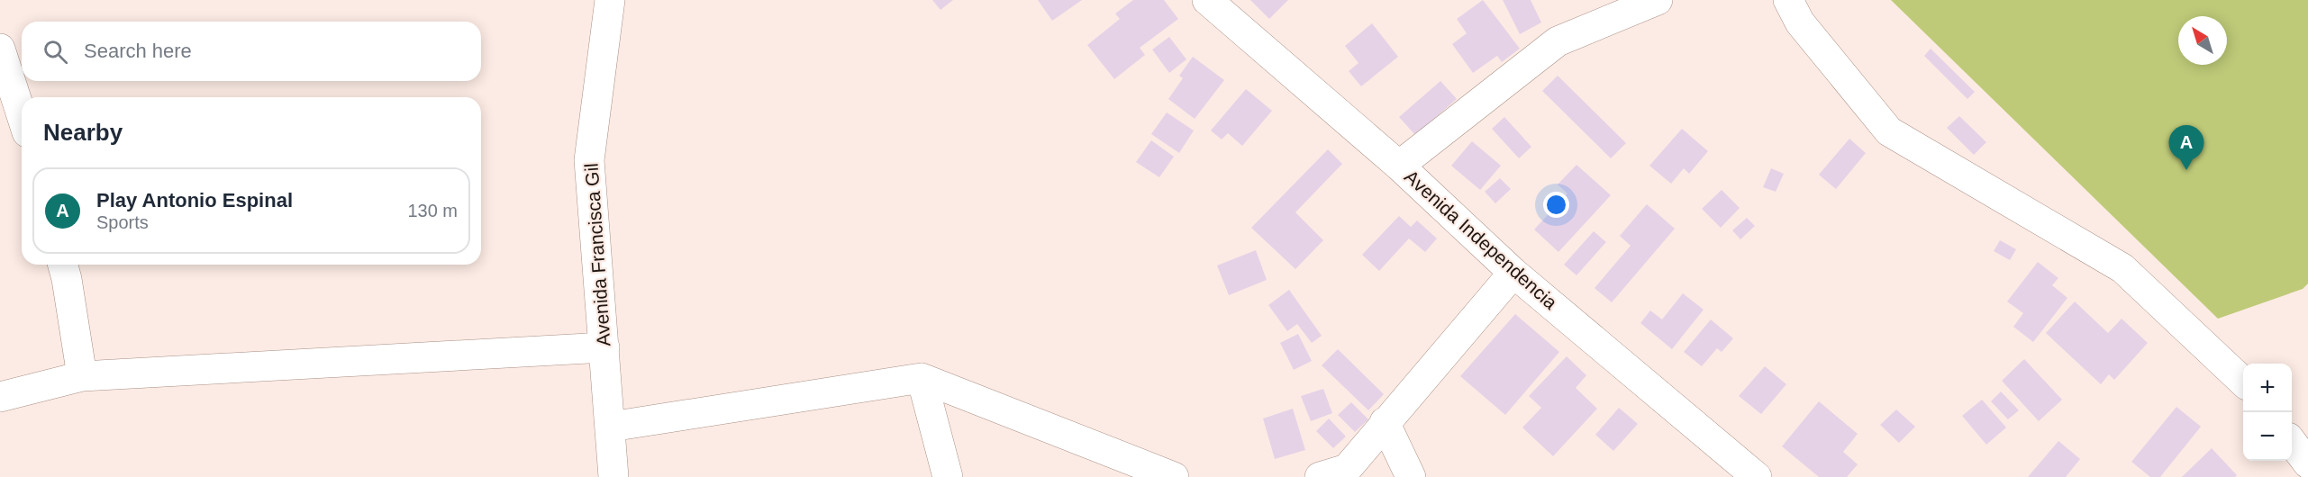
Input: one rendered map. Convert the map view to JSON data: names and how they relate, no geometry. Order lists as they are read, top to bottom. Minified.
{"streets":{"street":["Avenida Independencia","Avenida Francisca Gil"]},"north":"top left","page":{"search":"Search here","heading":"Nearby","pins":"A","list":[{"mark":"A","name":"Play Antonio Espinal","note":"Sports","value":"130 m"}],"map_buttons":["+","−"]}}
